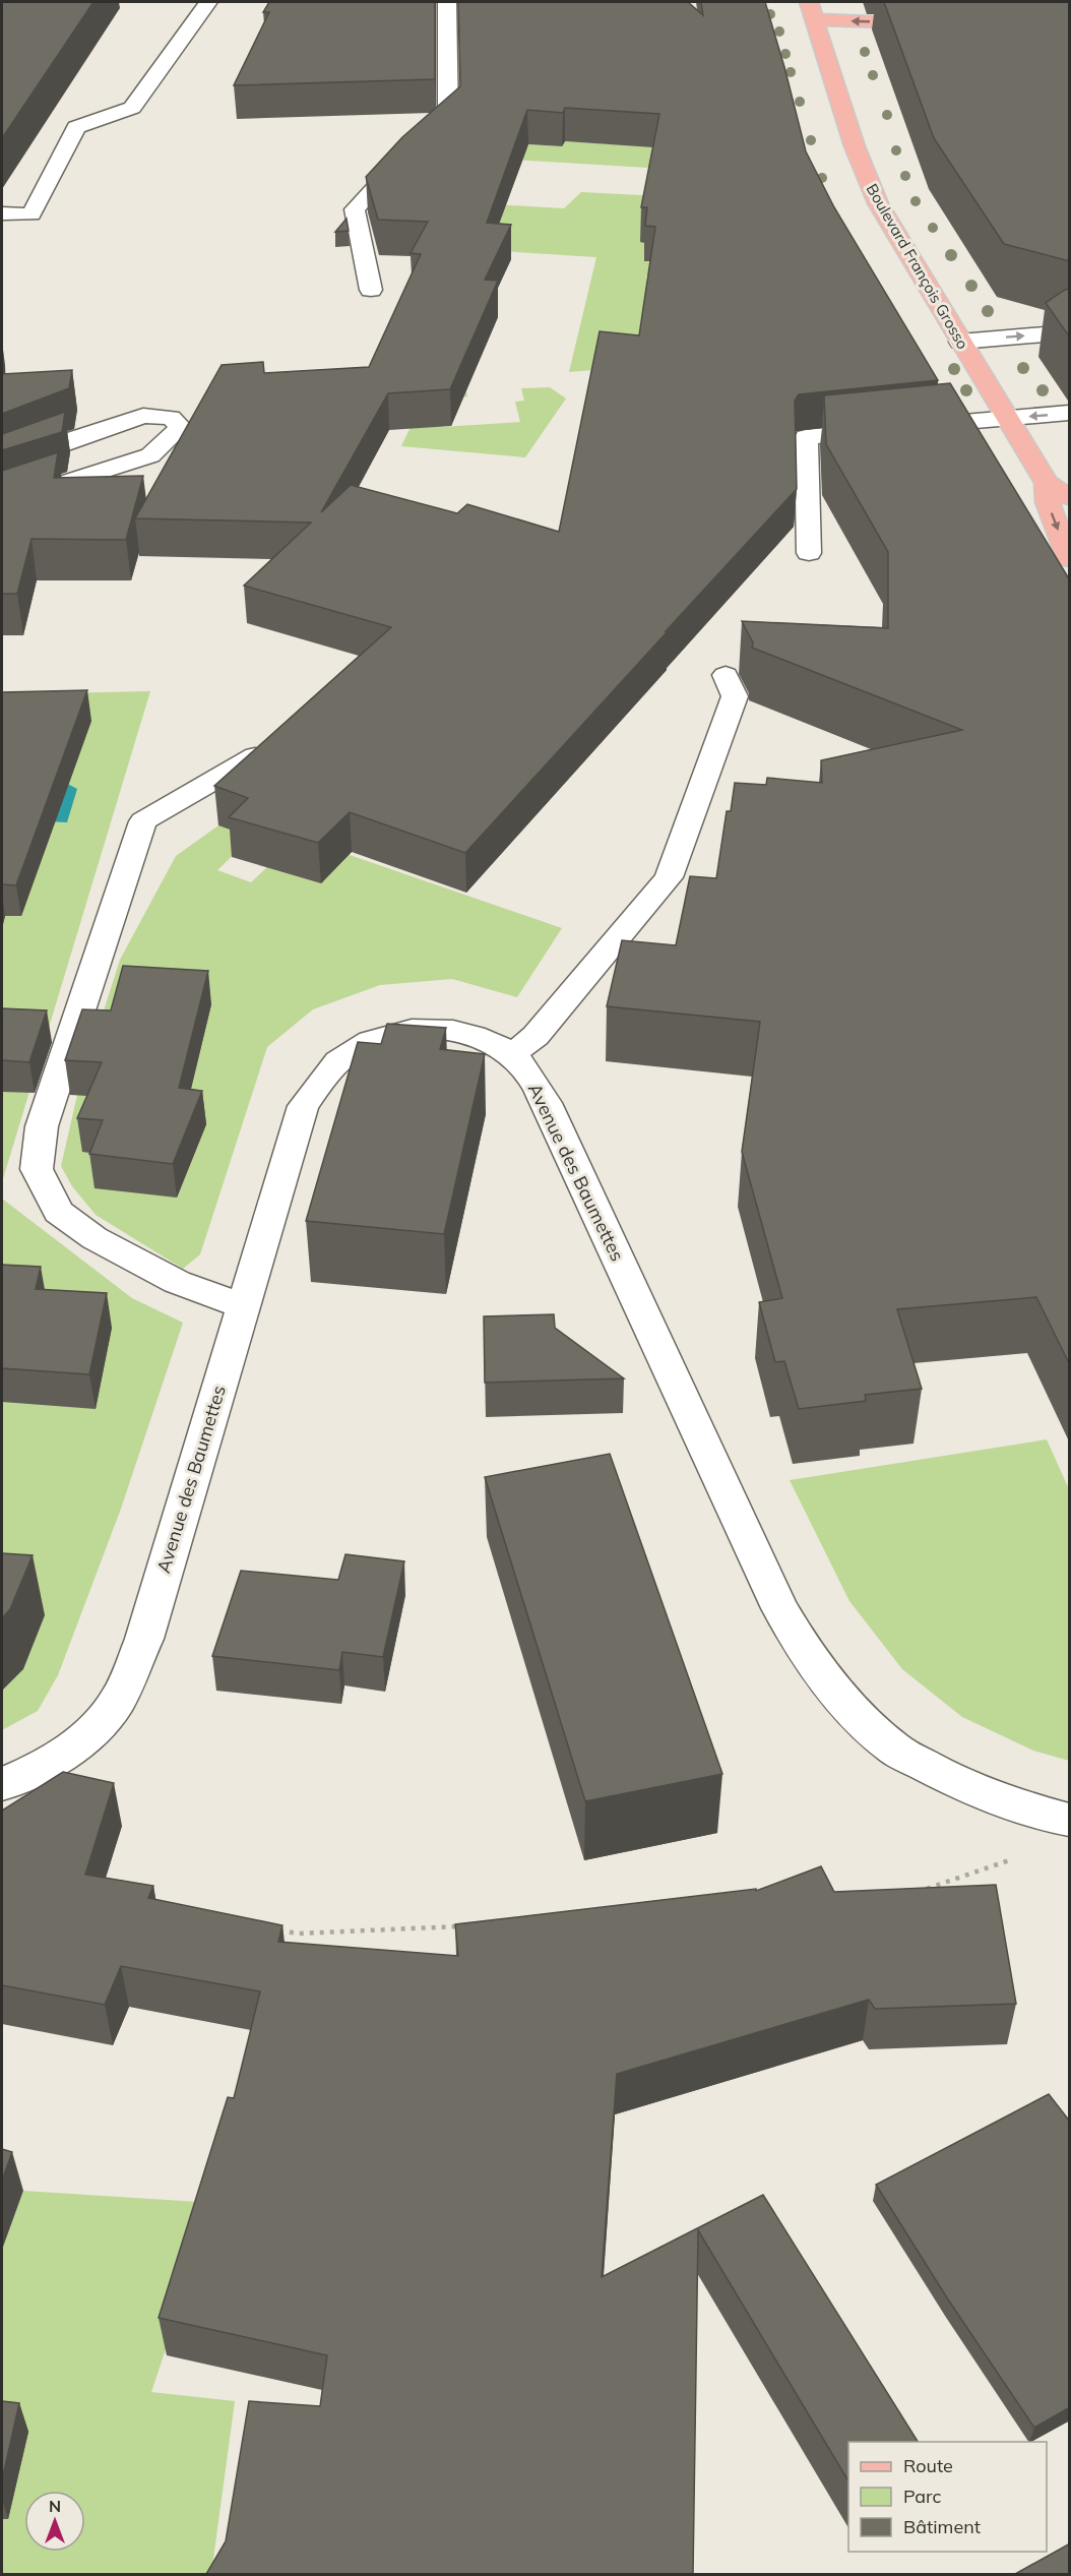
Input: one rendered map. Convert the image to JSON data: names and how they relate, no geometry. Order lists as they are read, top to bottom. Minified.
{"streets":{"main road":["Boulevard François Grosso"],"street":["Avenue des Baumettes"]},"legend":["Route","Parc","Bâtiment"],"north":"top"}
